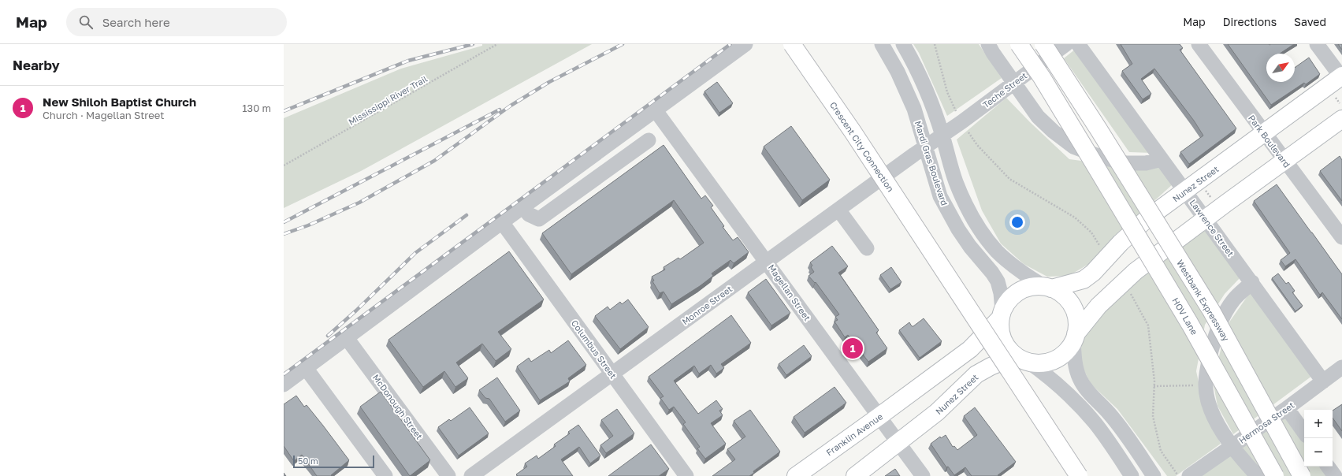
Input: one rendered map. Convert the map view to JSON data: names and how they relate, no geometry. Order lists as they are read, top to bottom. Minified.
{"streets":{"main road":["Crescent City Connection","Nunez Street","Westbank Expressway","HOV Lane","Franklin Avenue"],"street":["Teche Street","Park Boulevard","Mardi Gras Boulevard","Lawrence Street","Magellan Street","Monroe Street","Columbus Street","McDonough Street","Hermosa Street"],"path":["Mississippi River Trail"]},"crossings":[["Teche Street","Mardi Gras Boulevard"],["Teche Street","Monroe Street"],["Park Boulevard","Nunez Street"],["Mardi Gras Boulevard","Nunez Street"],["Mardi Gras Boulevard","Monroe Street"],["Mardi Gras Boulevard","Franklin Avenue"],["Nunez Street","Lawrence Street"],["Nunez Street","Magellan Street"],["Nunez Street","Franklin Avenue"],["Lawrence Street","Hermosa Street"],["Magellan Street","Monroe Street"],["Magellan Street","Franklin Avenue"],["Monroe Street","Columbus Street"]],"scale_bar":"50 m","north":"top right","page":{"header":"Map","search":"Search here","nav":["Map","Directions","Saved"],"heading":"Nearby","list":[{"mark":"1","name":"New Shiloh Baptist Church","note":"Church · Magellan Street","value":"130 m"}],"pins":"1","map_buttons":["+","−"],"scale":"50 m"}}
